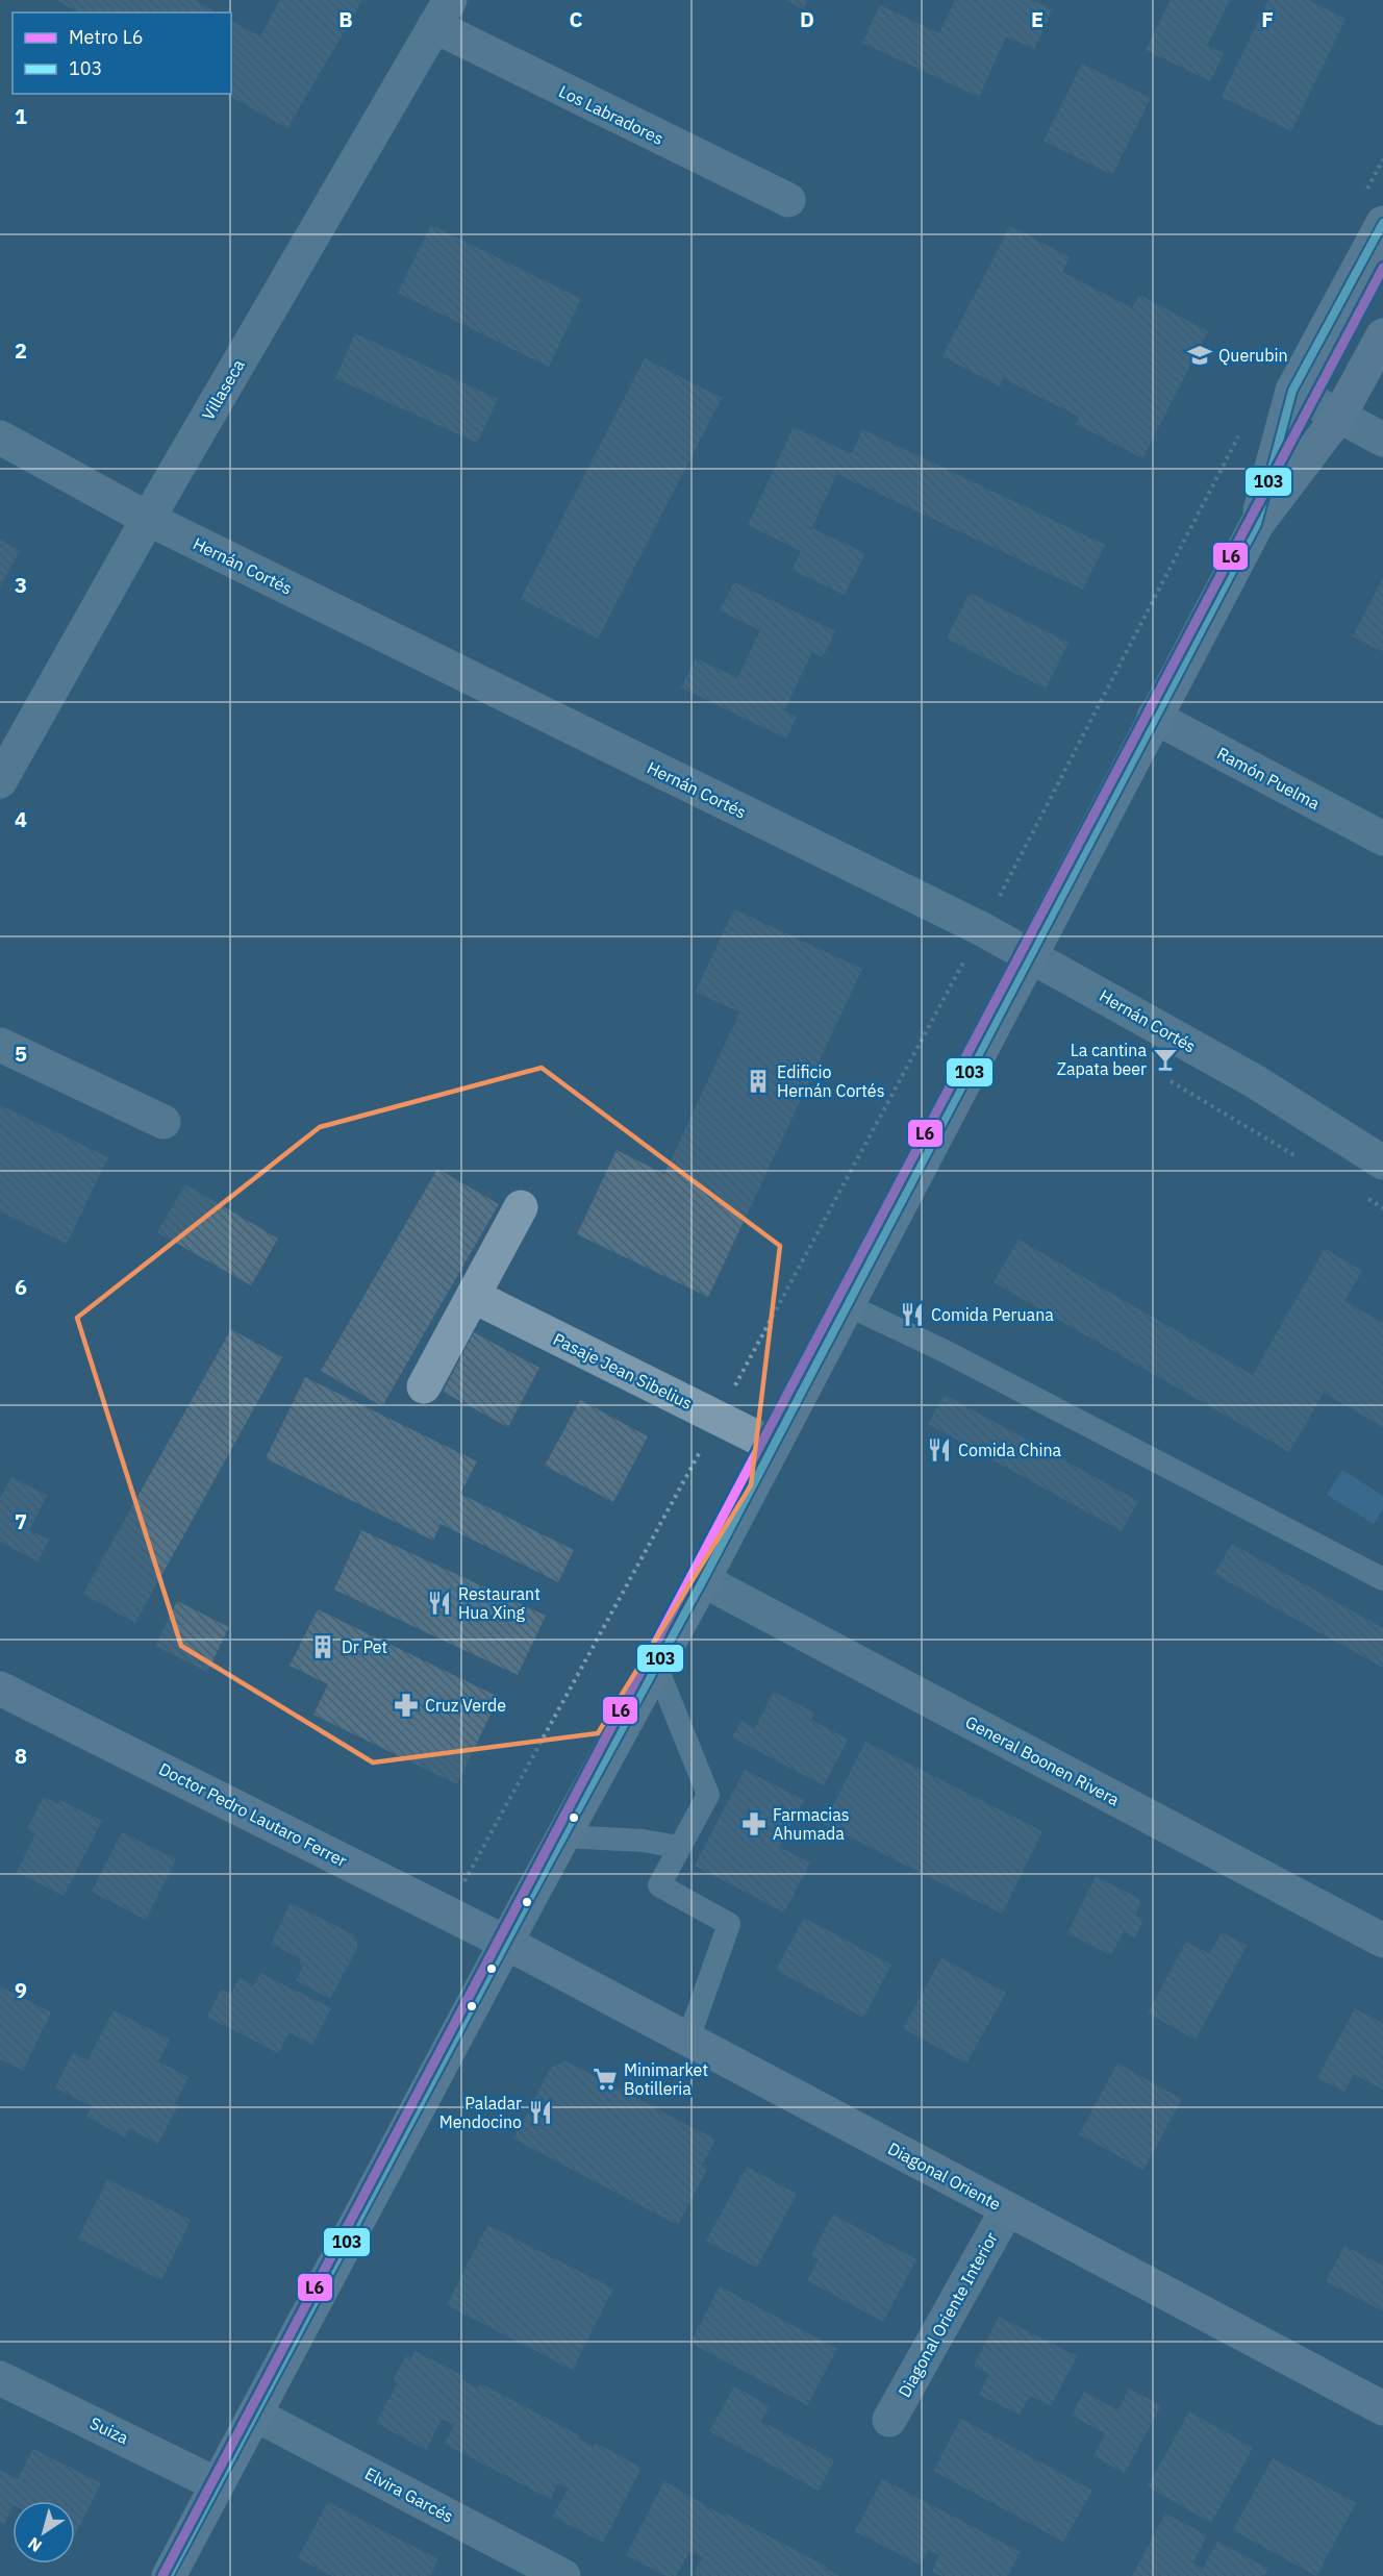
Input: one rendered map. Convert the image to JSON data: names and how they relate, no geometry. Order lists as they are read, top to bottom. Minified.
{"streets":{"main road":["Doctor Pedro Lautaro Ferrer","Diagonal Oriente"],"street":["Los Labradores","Villaseca","Hernán Cortés","Ramón Puelma","Pasaje Jean Sibelius","General Boonen Rivera","Diagonal Oriente Interior","Suiza","Elvira Garcés"]},"crossings":[["Los Labradores","Villaseca"],["Villaseca","Hernán Cortés"],["Doctor Pedro Lautaro Ferrer","Diagonal Oriente"],["Diagonal Oriente","Diagonal Oriente Interior"]],"places":{"school or university":["Querubin"],"bar":["La cantina Zapata beer"],"building":["Edificio Hernán Cortés","Dr Pet"],"restaurant":["Comida Peruana","Comida China","Restaurant Hua Xing","Paladar Mendocino"],"pharmacy":["Cruz Verde","Farmacias Ahumada"],"supermarket":["Minimarket Botilleria"]},"lines":["transit line 103","metro line L6"],"legend":["Metro L6","103"],"north":"bottom left","grid":{"columns":["B","C","D","E","F"],"rows":["1","2","3","4","5","6","7","8","9"]}}
